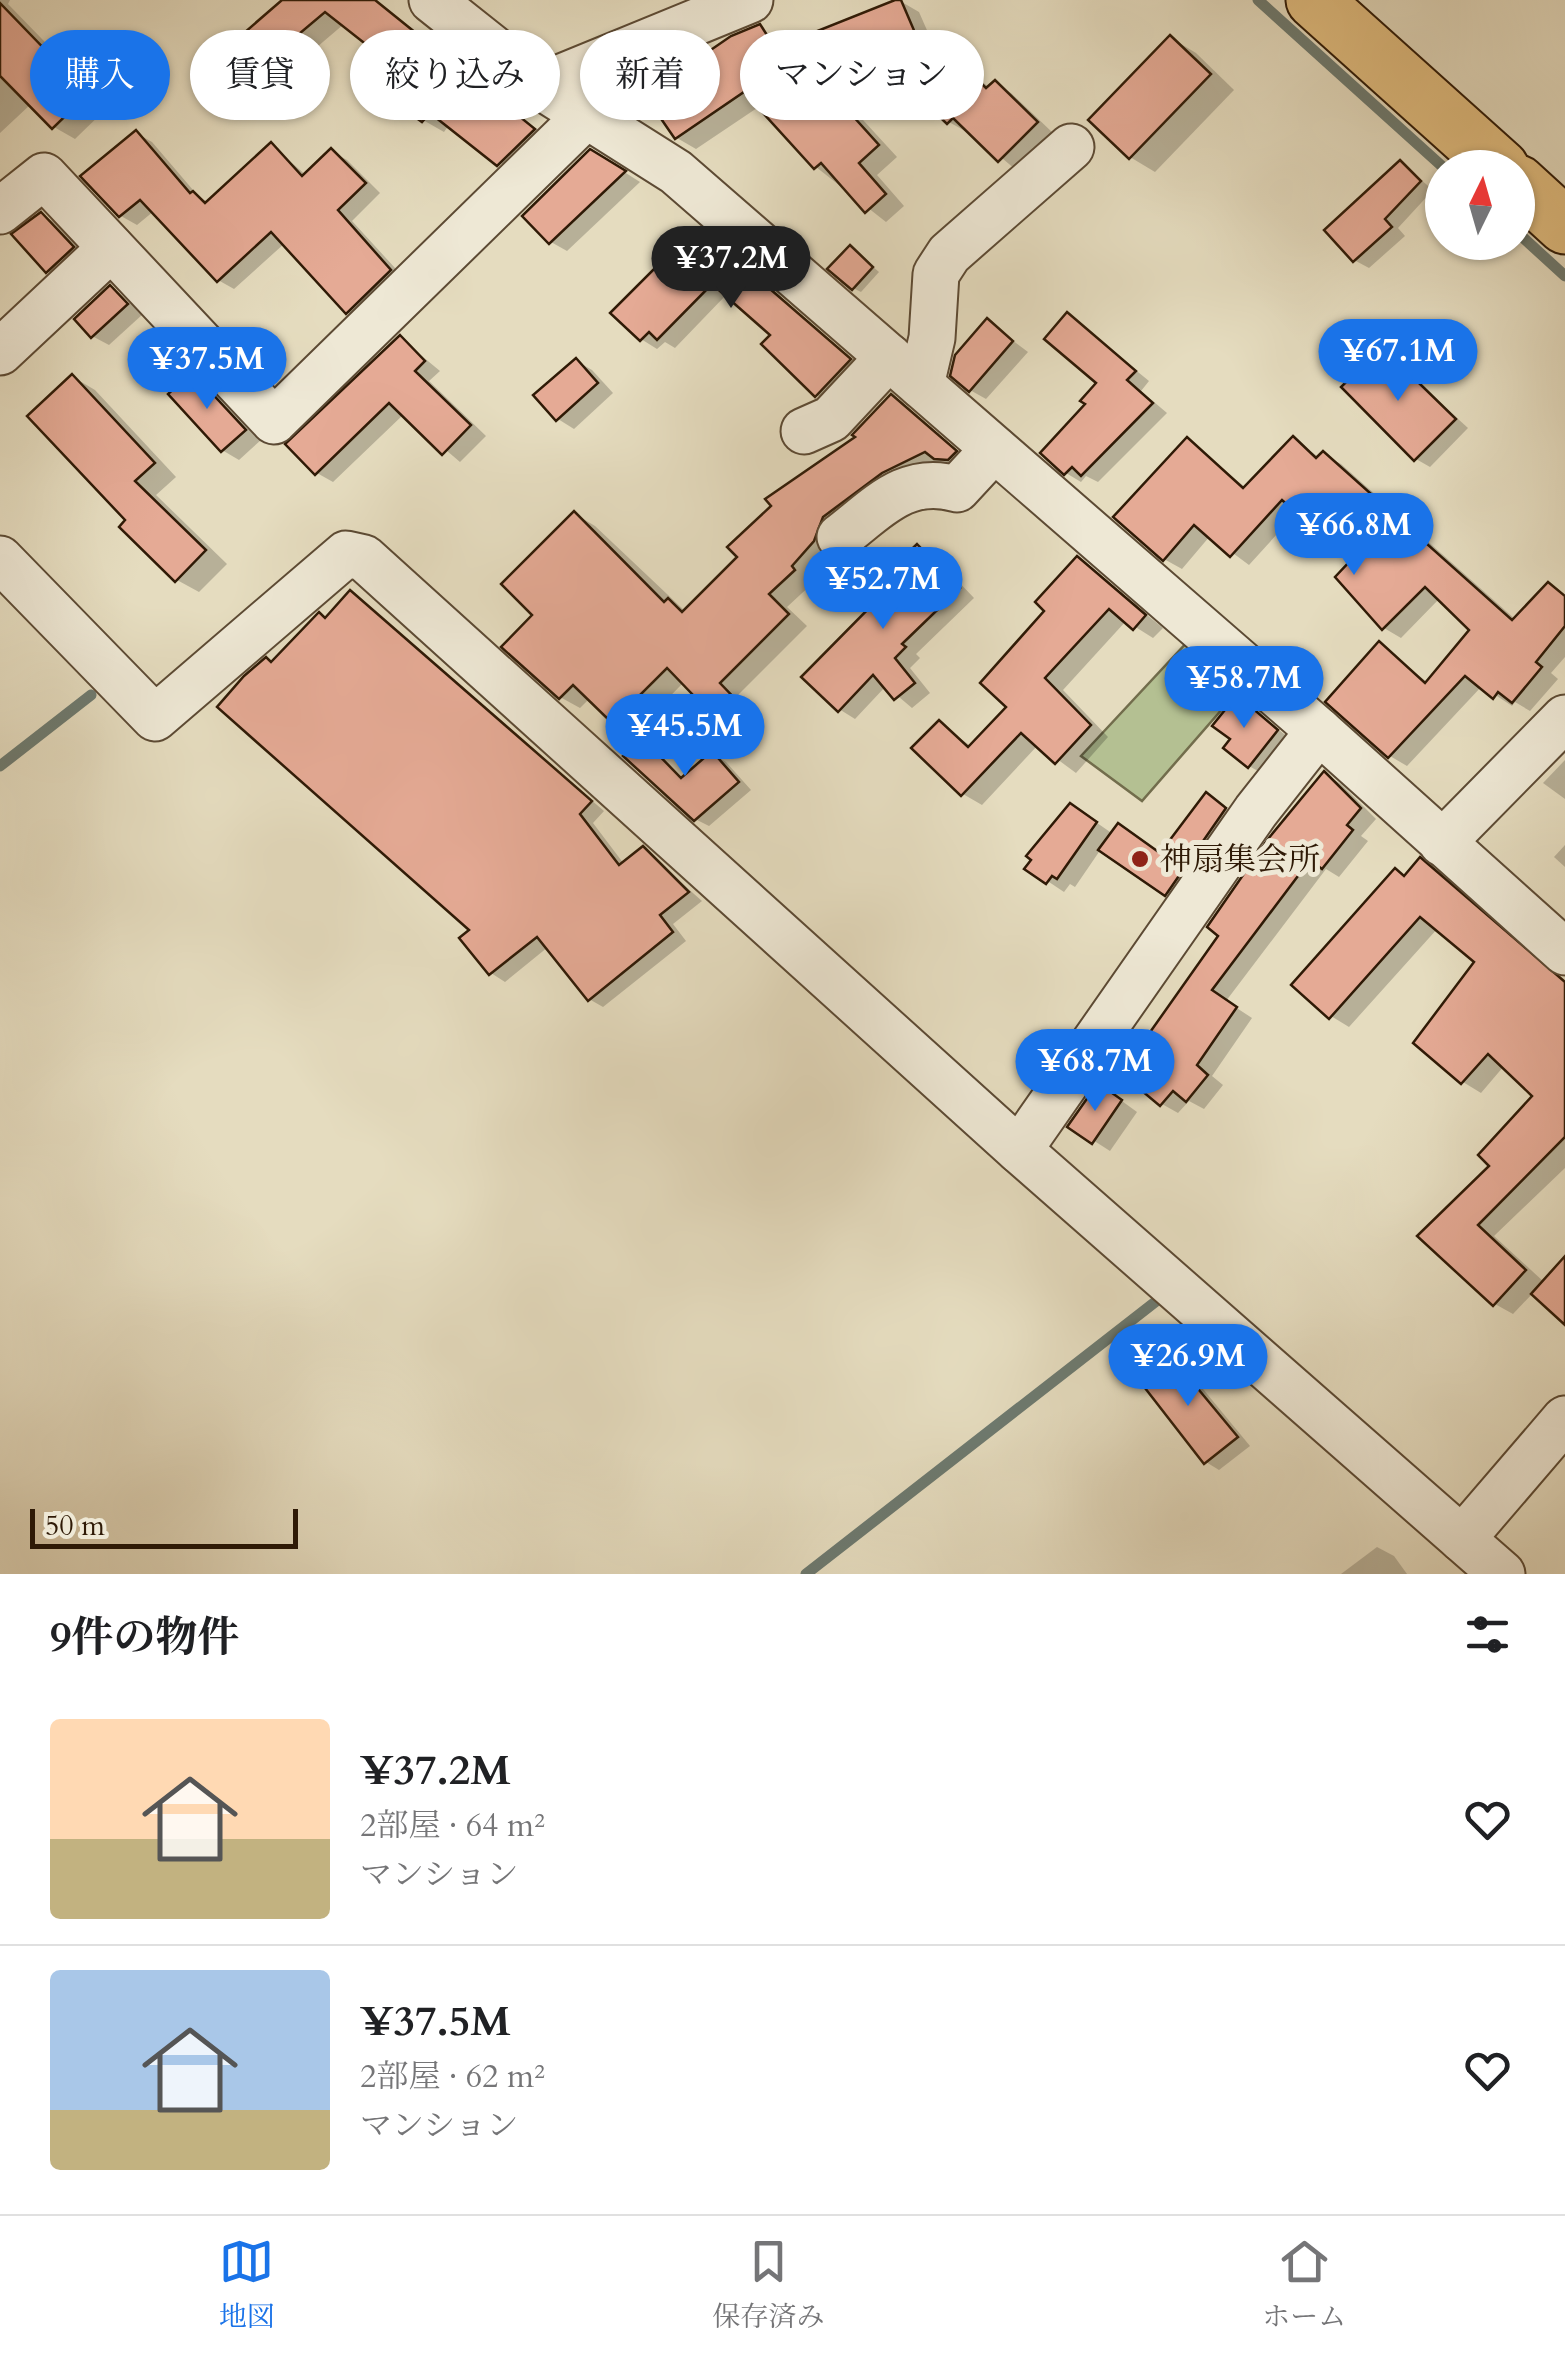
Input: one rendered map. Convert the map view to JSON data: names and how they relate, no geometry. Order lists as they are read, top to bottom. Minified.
{"places":["神扇集会所"],"scale_bar":"50 m","north":"top","page":{"chip":["購入","賃貸","絞り込み","新着","マンション"],"price":["¥37.2M","¥67.1M","¥37.5M","¥66.8M","¥52.7M","¥58.7M","¥45.5M","¥68.7M","¥26.9M"],"scale":"50 m","heading":"9件の物件","list":[{"name":"¥37.2M","note":"2部屋 · 64 m² · マンション"},{"name":"¥37.5M","note":"2部屋 · 62 m² · マンション"}],"tabs":["地図","保存済み","ホーム"]}}
